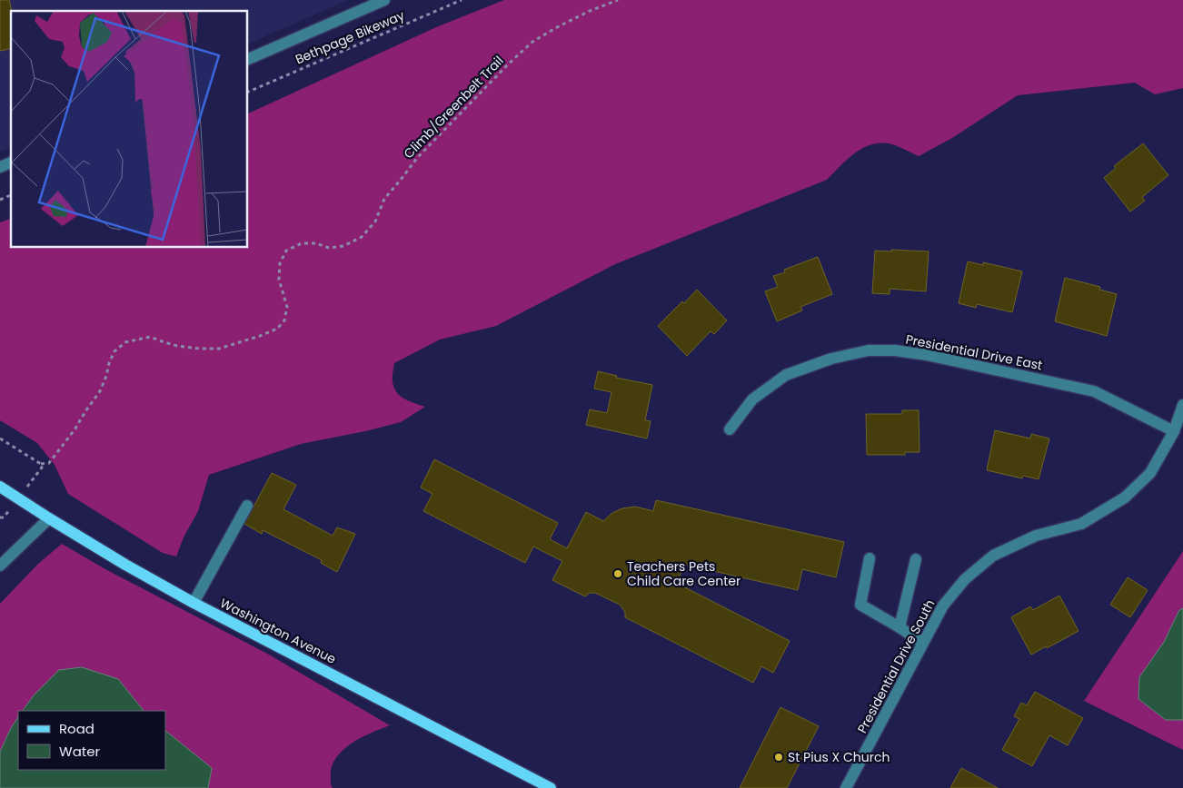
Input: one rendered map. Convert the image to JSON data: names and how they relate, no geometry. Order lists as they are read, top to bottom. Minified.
{"streets":{"main road":["Washington Avenue"],"street":["Presidential Drive East","Presidential Drive South"],"path":["Bethpage Bikeway","Climb/Greenbelt Trail"]},"crossings":[["Presidential Drive East","Presidential Drive South"]],"places":["Teachers Pets Child Care Center","St Pius X Church"],"legend":["Road","Water"]}
